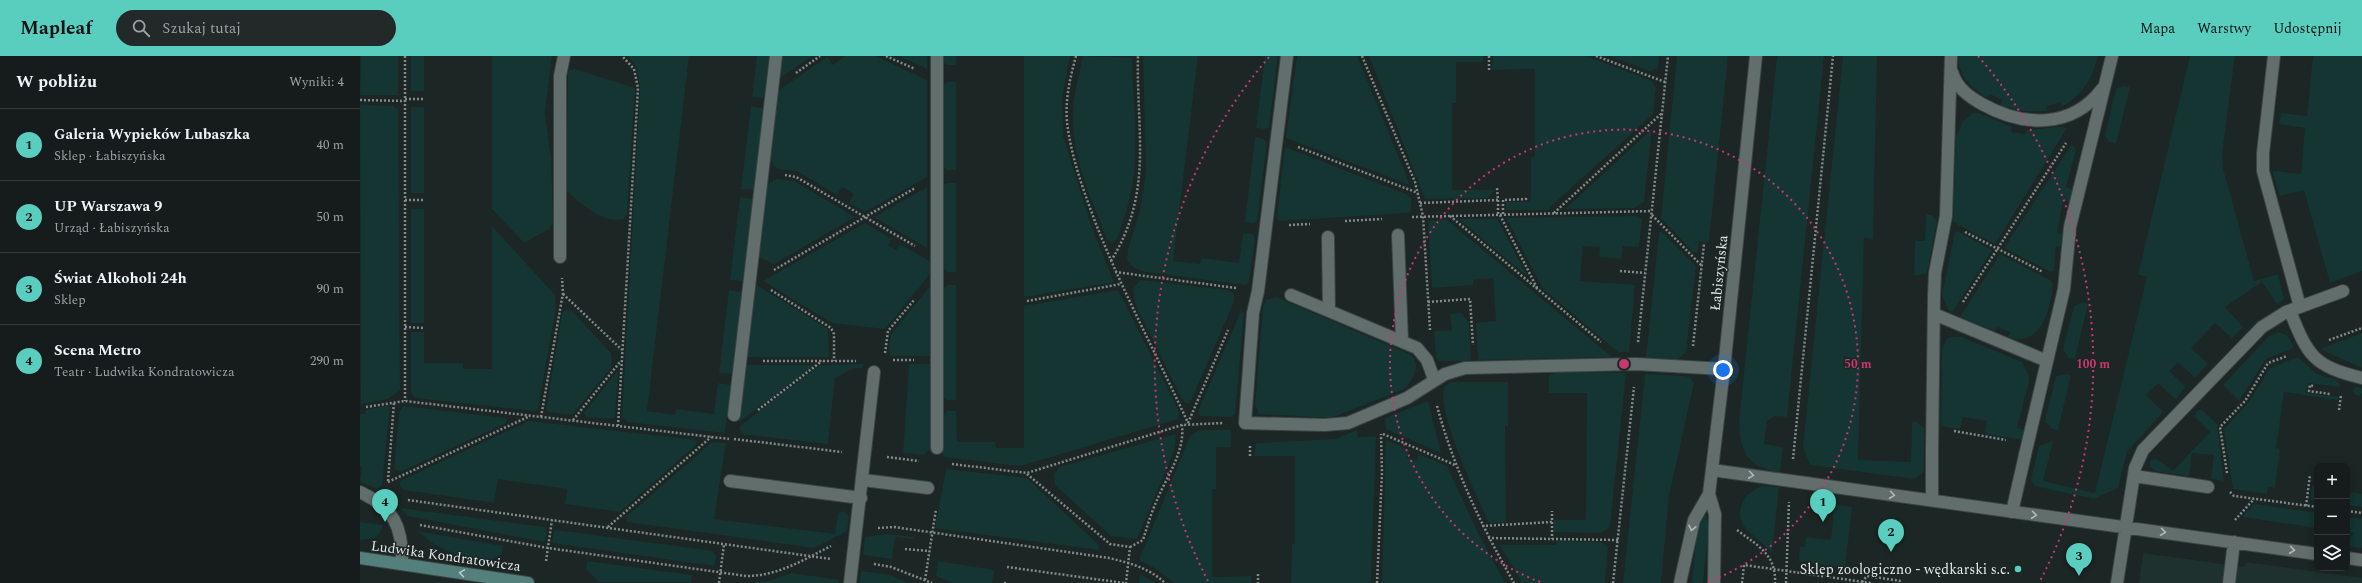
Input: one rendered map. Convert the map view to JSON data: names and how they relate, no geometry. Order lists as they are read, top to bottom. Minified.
{"streets":{"main road":["Ludwika Kondratowicza"],"street":["Łabiszyńska"]},"one_way":["Ludwika Kondratowicza"],"places":["Sklep zoologiczno - wędkarski s.c."],"page":{"header":"Mapleaf","search":"Szukaj tutaj","nav":["Mapa","Warstwy","Udostępnij"],"heading":["W pobliżu","Wyniki: 4"],"list":[{"mark":"1","name":"Galeria Wypieków Lubaszka","note":"Sklep · Łabiszyńska","value":"40 m"},{"mark":"2","name":"UP Warszawa 9","note":"Urząd · Łabiszyńska","value":"50 m"},{"mark":"3","name":"Świat Alkoholi 24h","note":"Sklep","value":"90 m"},{"mark":"4","name":"Scena Metro","note":"Teatr · Ludwika Kondratowicza","value":"290 m"}],"map_buttons":["+","−"],"pins":["1","4","2","3"]},"rings":["50 m","100 m"]}
